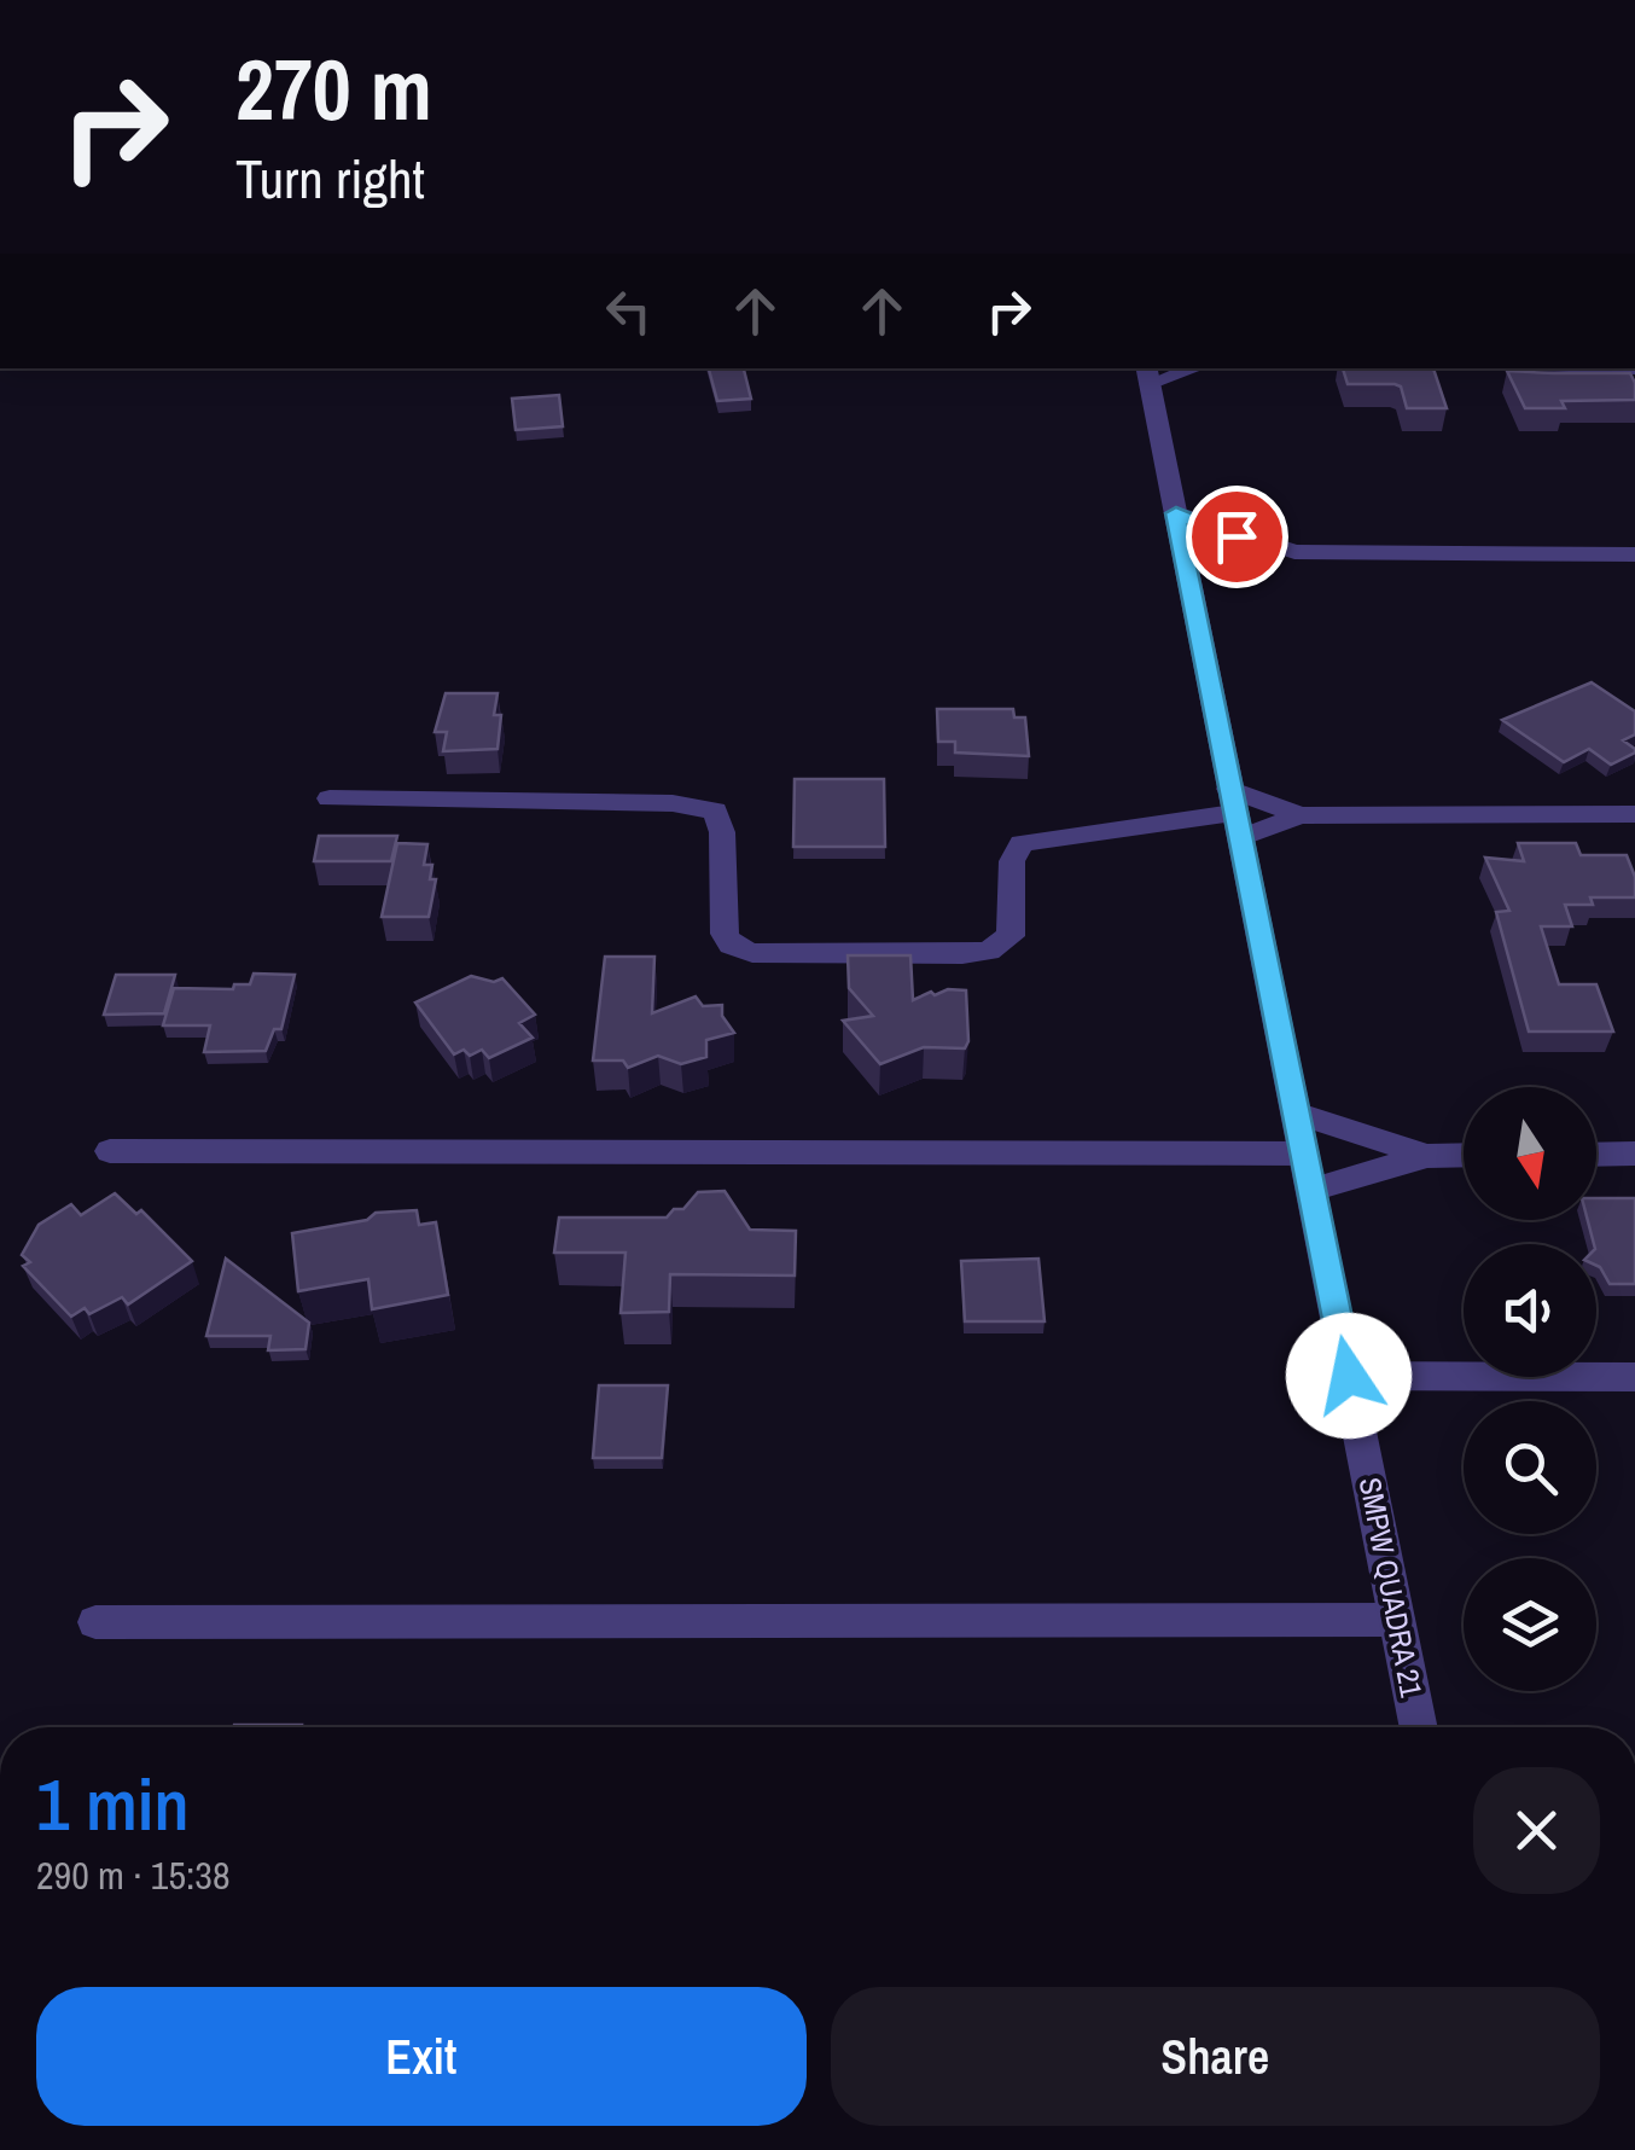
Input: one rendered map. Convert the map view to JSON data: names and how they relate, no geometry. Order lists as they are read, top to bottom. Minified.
{"streets":{"street":["SMPW QUADRA 21"]},"north":"bottom","page":{"turn":["270 m","Turn right"],"heading":["1 min","290 m · 15:38"],"buttons":["Exit","Share"]}}
